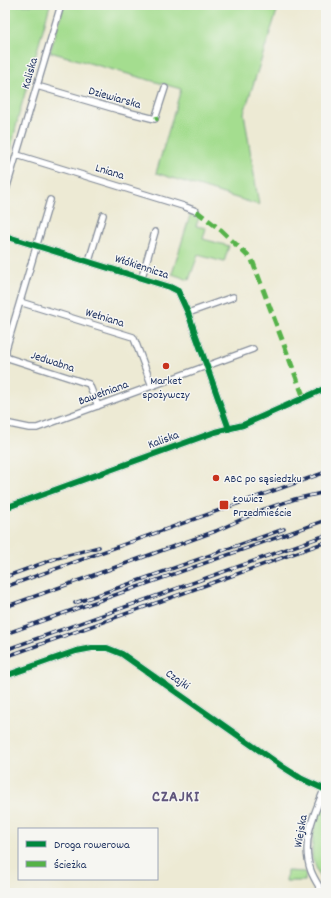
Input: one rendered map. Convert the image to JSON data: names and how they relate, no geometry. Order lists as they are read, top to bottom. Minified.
{"streets":{"street":["Kaliska","Dziewiarska","Lniana","Włókiennicza","Wełniana","Jedwabna","Bawełniana","Czajki","Wiejska"]},"crossings":[["Kaliska","Dziewiarska"],["Kaliska","Lniana"],["Kaliska","Włókiennicza"],["Włókiennicza","Jedwabna"],["Włókiennicza","Bawełniana"],["Wełniana","Jedwabna"],["Wełniana","Bawełniana"],["Jedwabna","Bawełniana"],["Czajki","Wiejska"]],"districts":["CZAJKI"],"places":{"other":["Market spożywczy","ABC po sąsiedzku"],"transit":["Łowicz Przedmieście"]},"legend":["Droga rowerowa","Ścieżka"]}
